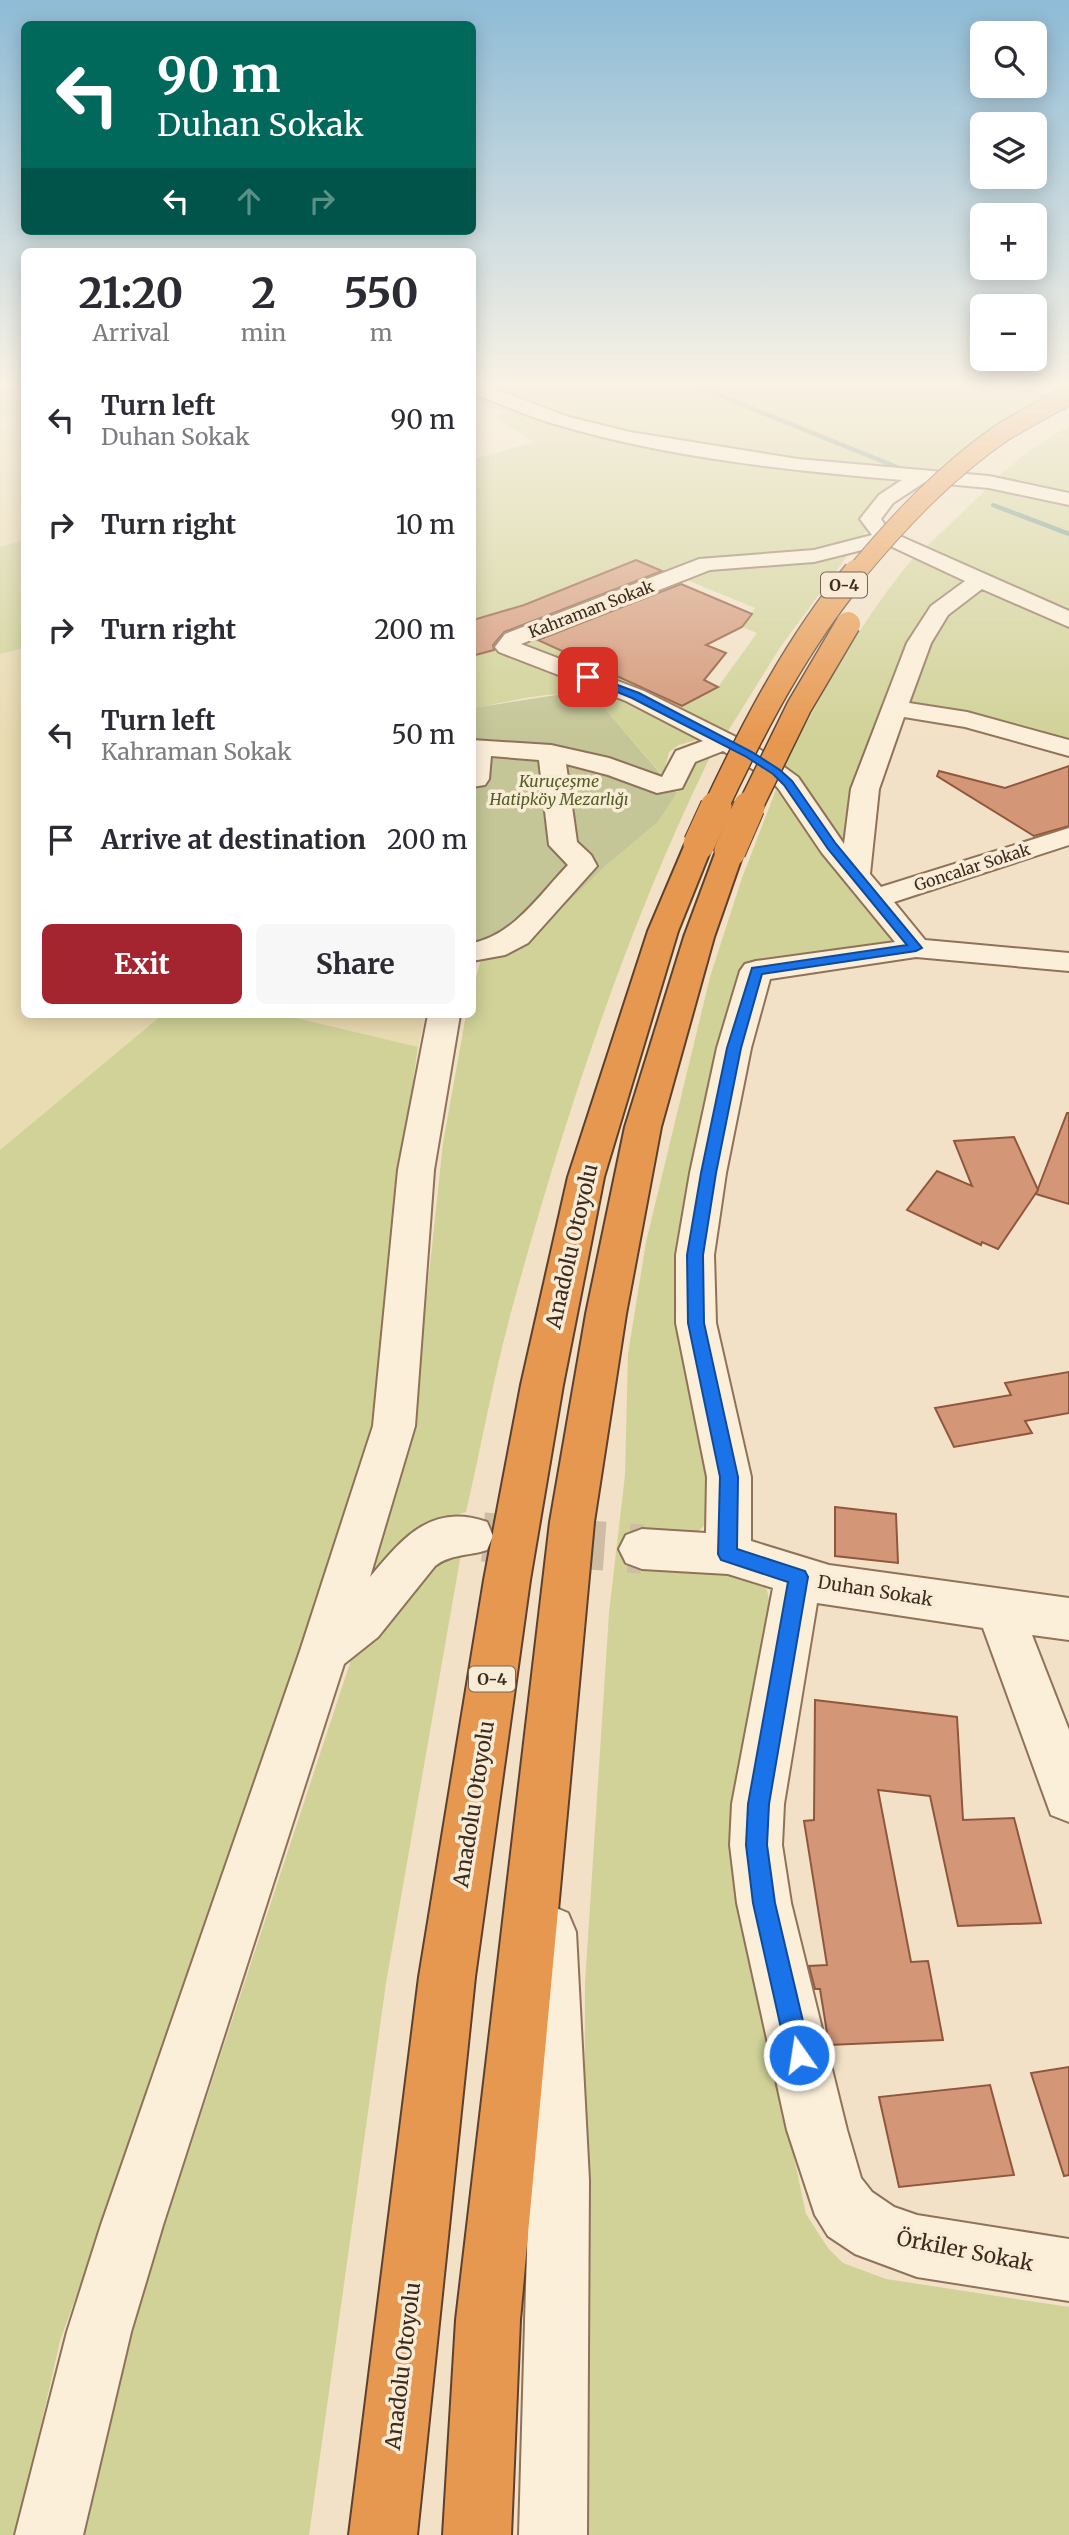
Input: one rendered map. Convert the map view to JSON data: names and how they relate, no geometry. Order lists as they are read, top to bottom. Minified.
{"streets":{"highway":["O-4","Anadolu Otoyolu"],"street":["Kahraman Sokak","Goncalar Sokak","Duhan Sokak","Örkiler Sokak"]},"crossings":[["O-4","Anadolu Otoyolu"],["Kahraman Sokak","Goncalar Sokak"],["Duhan Sokak","Örkiler Sokak"]],"parks":["Kuruçeşme Hatipköy Mezarlığı"],"page":{"map_buttons":["+","−"],"turn":["90 m","Duhan Sokak"],"eta":["21:20","Arrival","2","min","550","m"],"list":[{"name":"Turn left","note":"Duhan Sokak","value":"90 m"},{"name":"Turn right","value":"10 m"},{"name":"Turn right","value":"200 m"},{"name":"Turn left","note":"Kahraman Sokak","value":"50 m"},{"name":"Arrive at destination","value":"200 m"}],"buttons":["Exit","Share"]}}
